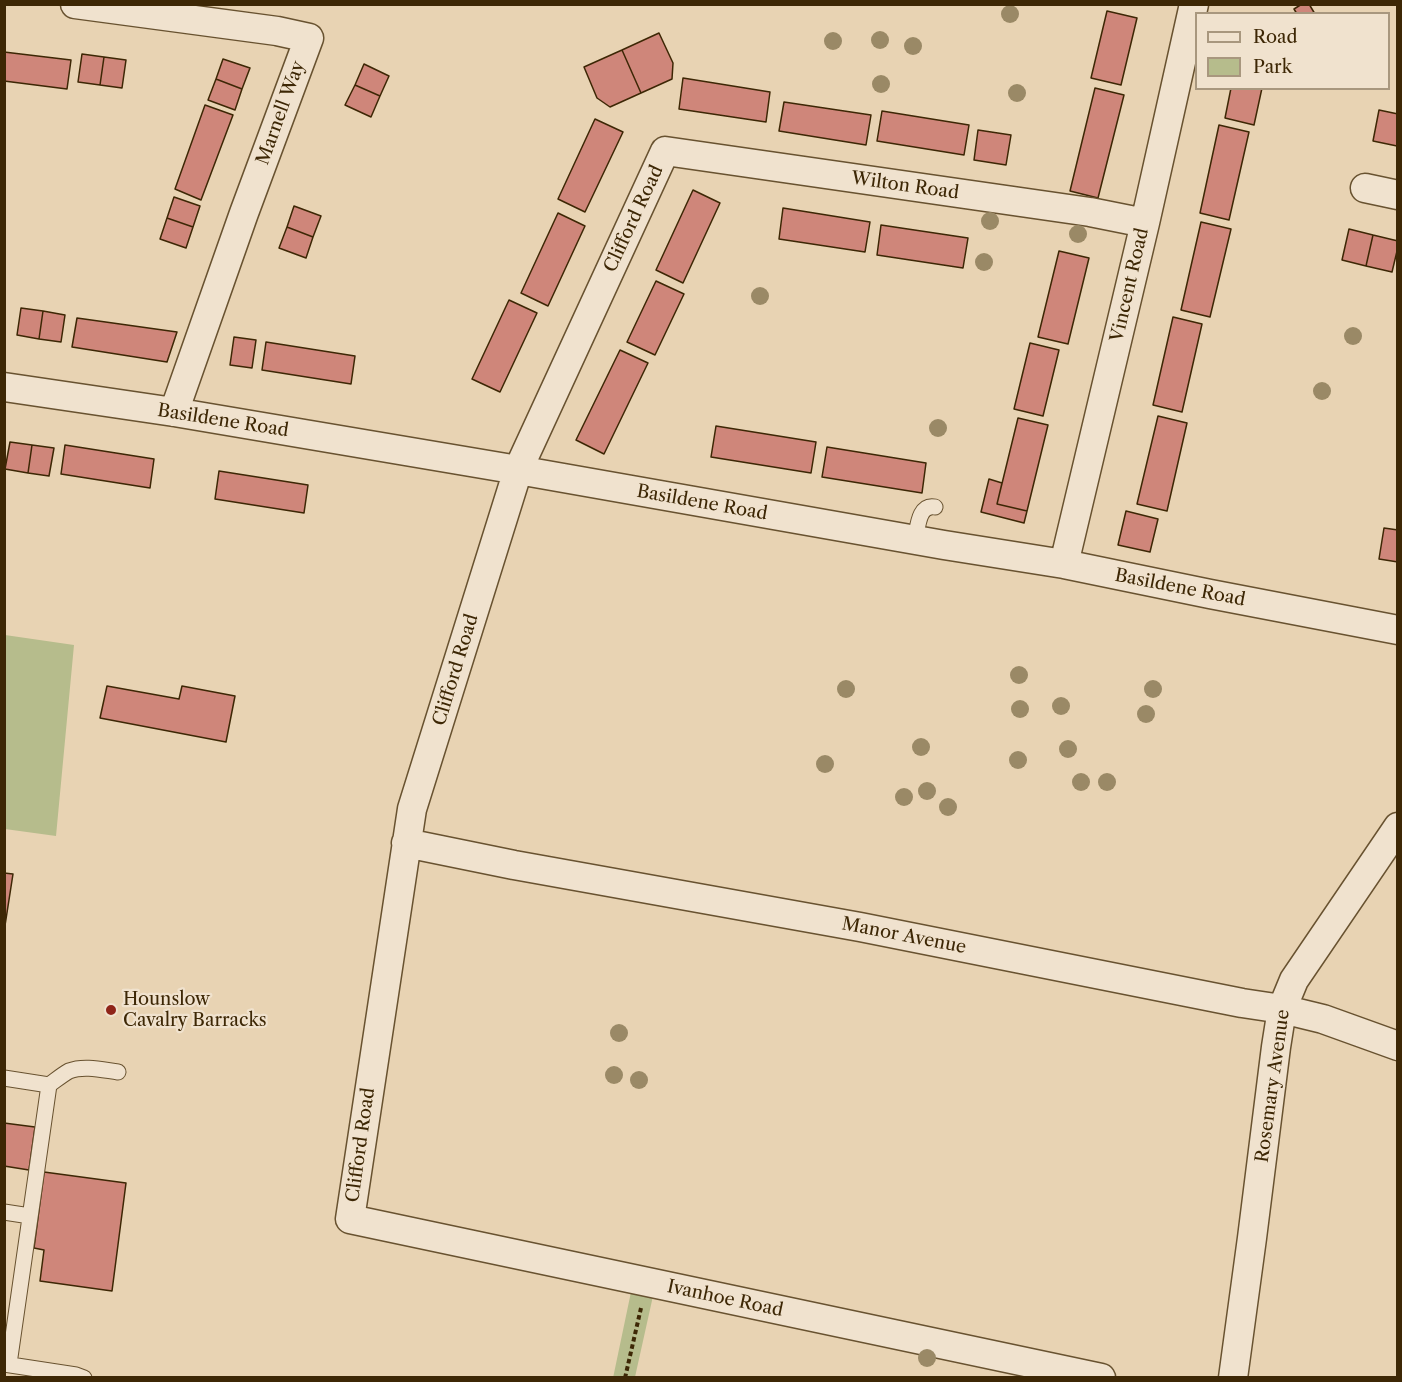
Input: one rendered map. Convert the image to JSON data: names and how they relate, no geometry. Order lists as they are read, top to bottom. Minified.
{"streets":{"street":["Marnell Way","Wilton Road","Clifford Road","Vincent Road","Basildene Road","Manor Avenue","Rosemary Avenue","Ivanhoe Road"]},"crossings":[["Marnell Way","Basildene Road"],["Wilton Road","Clifford Road"],["Wilton Road","Vincent Road"],["Clifford Road","Basildene Road"],["Clifford Road","Manor Avenue"],["Clifford Road","Ivanhoe Road"],["Vincent Road","Basildene Road"],["Manor Avenue","Rosemary Avenue"]],"places":["Hounslow Cavalry Barracks"],"legend":["Road","Park"]}
